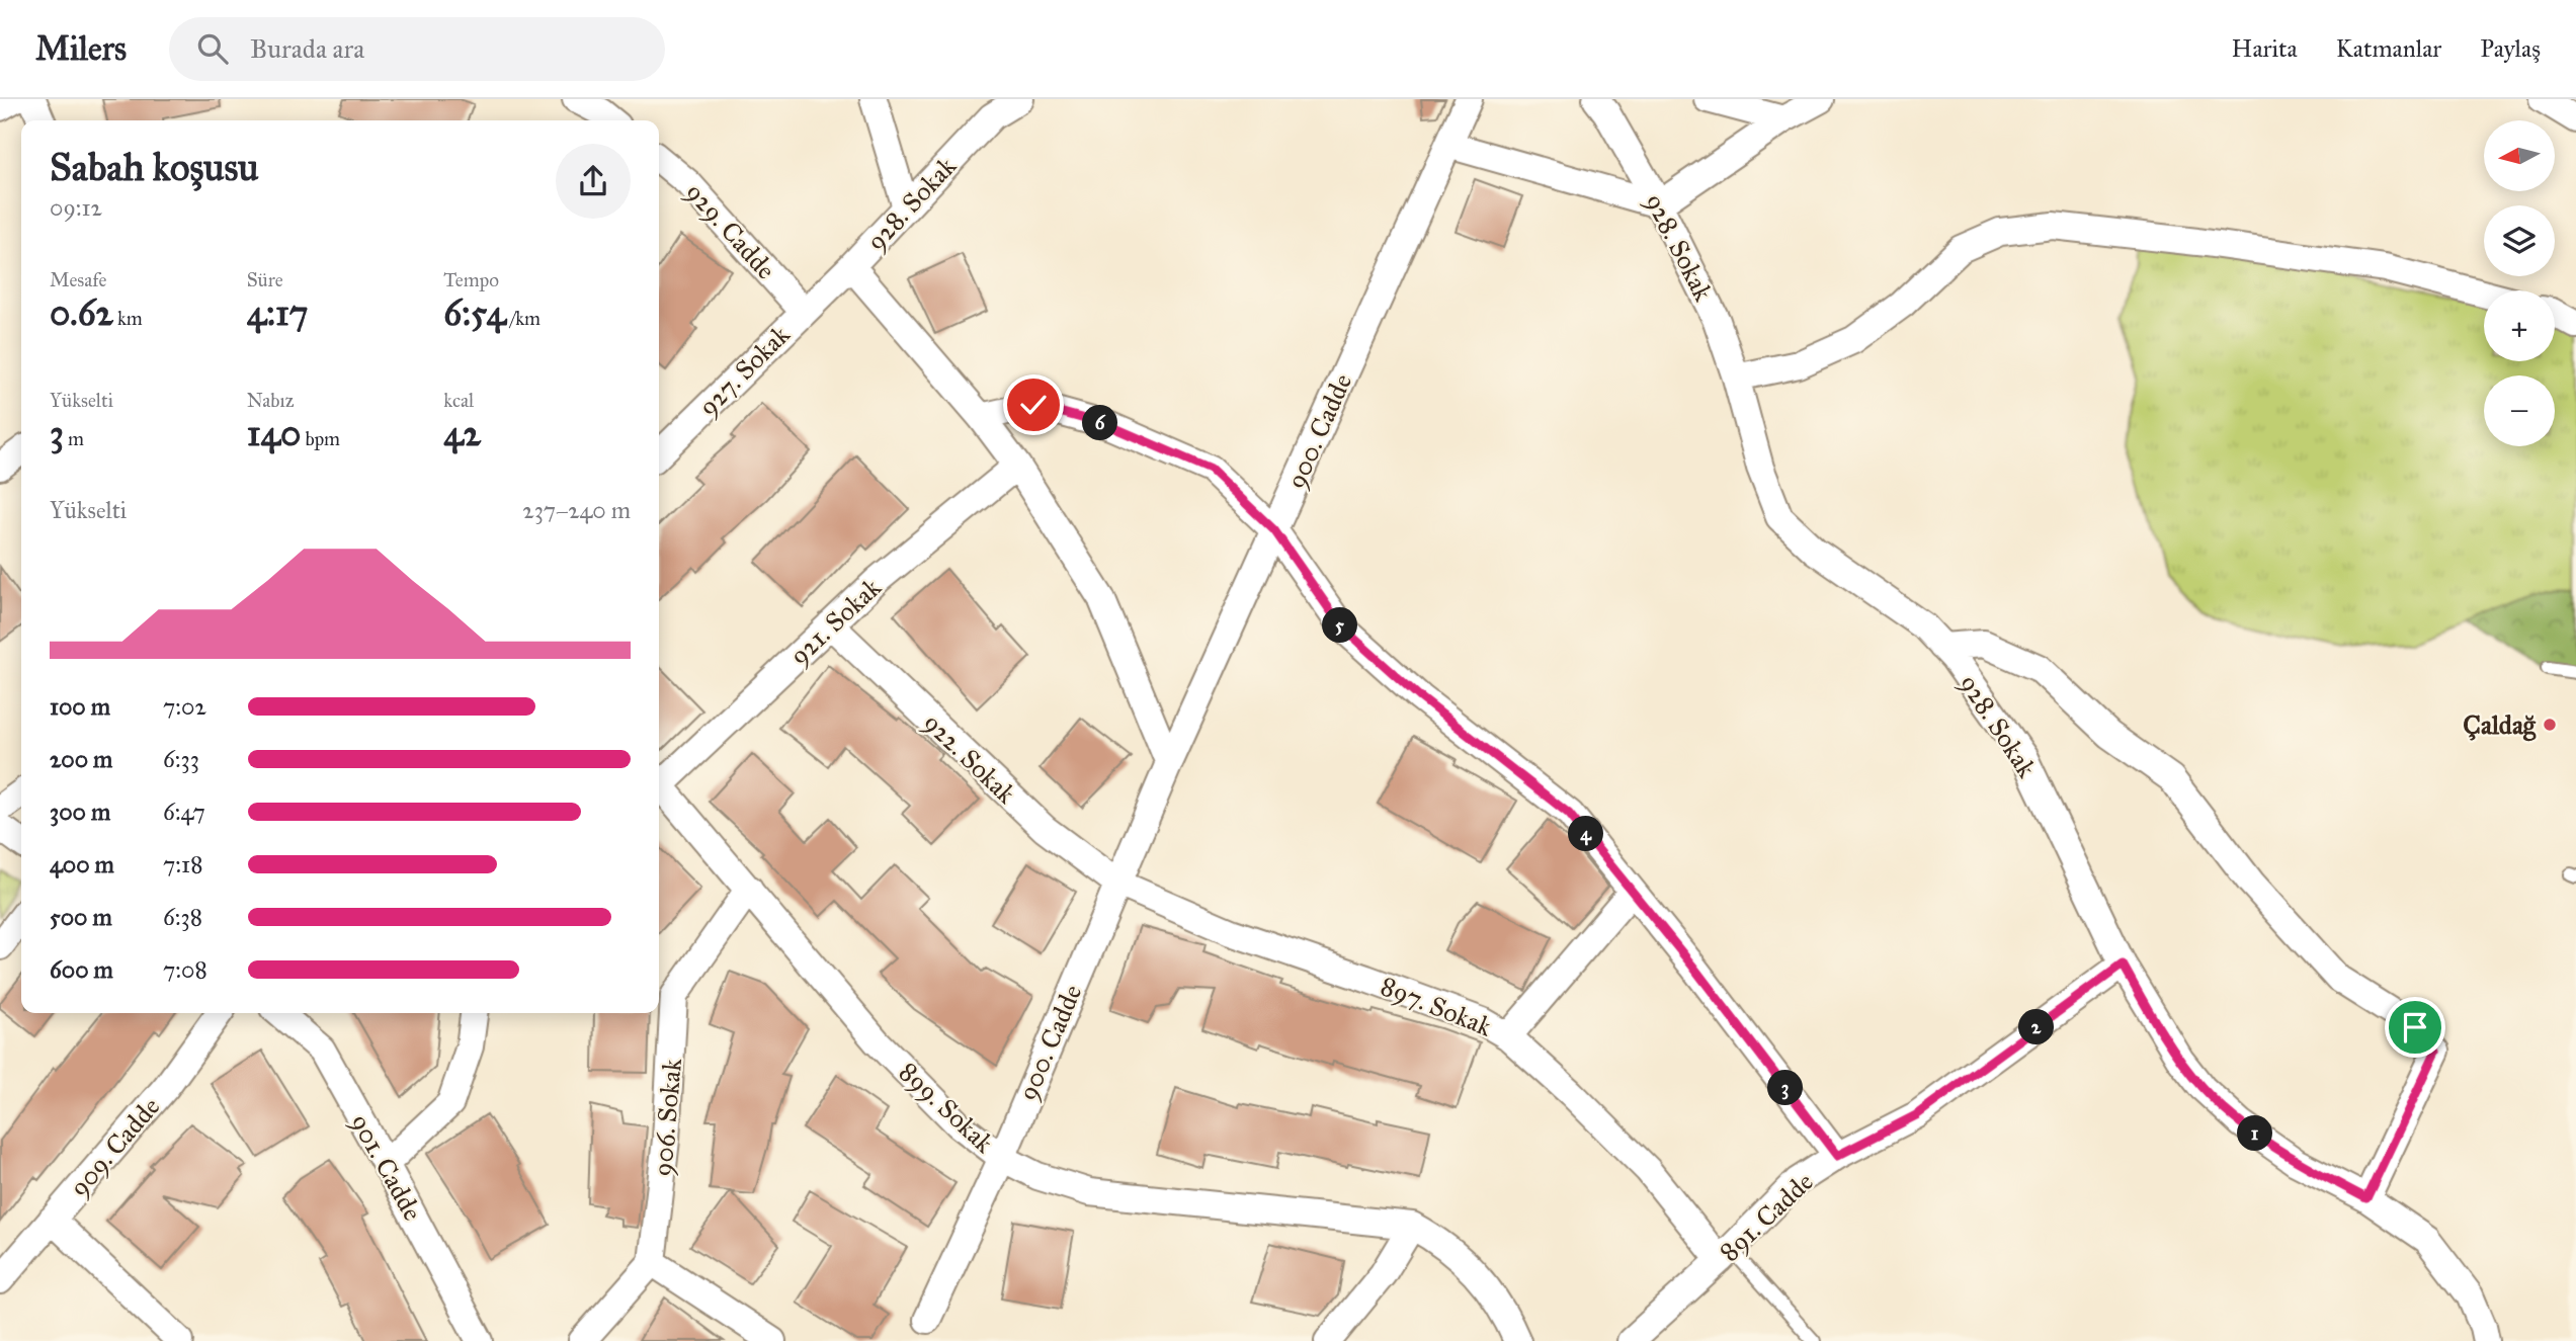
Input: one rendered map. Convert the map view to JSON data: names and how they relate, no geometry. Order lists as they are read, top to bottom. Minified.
{"streets":{"street":["928. Sokak","929. Cadde","927. Sokak","900. Cadde","921. Sokak","922. Sokak","897. Sokak","899. Sokak","906. Sokak","909. Cadde","901. Cadde","891. Cadde"]},"crossings":[["928. Sokak","929. Cadde"],["928. Sokak","927. Sokak"],["928. Sokak","891. Cadde"],["929. Cadde","927. Sokak"],["900. Cadde","922. Sokak"],["900. Cadde","897. Sokak"],["900. Cadde","899. Sokak"],["921. Sokak","922. Sokak"],["922. Sokak","897. Sokak"],["897. Sokak","891. Cadde"],["899. Sokak","906. Sokak"]],"places":["Çaldağ"],"north":"left","page":{"header":"Milers","search":"Burada ara","nav":["Harita","Katmanlar","Paylaş"],"map_buttons":["+","−"],"heading":["Sabah koşusu","09:12"],"stats":[["Mesafe","0.62 km"],["Süre","4:17"],["Tempo","6:54 /km"],["Yükselti","3 m"],["Nabız","140 bpm"],["kcal","42"]],"pins":["6","5","4","2","3","1"],"chart":["Yükselti","237–240 m"],"list":[{"name":"100 m","note":"7:02"},{"name":"200 m","note":"6:33"},{"name":"300 m","note":"6:47"},{"name":"400 m","note":"7:18"},{"name":"500 m","note":"6:38"},{"name":"600 m","note":"7:08"}]}}
